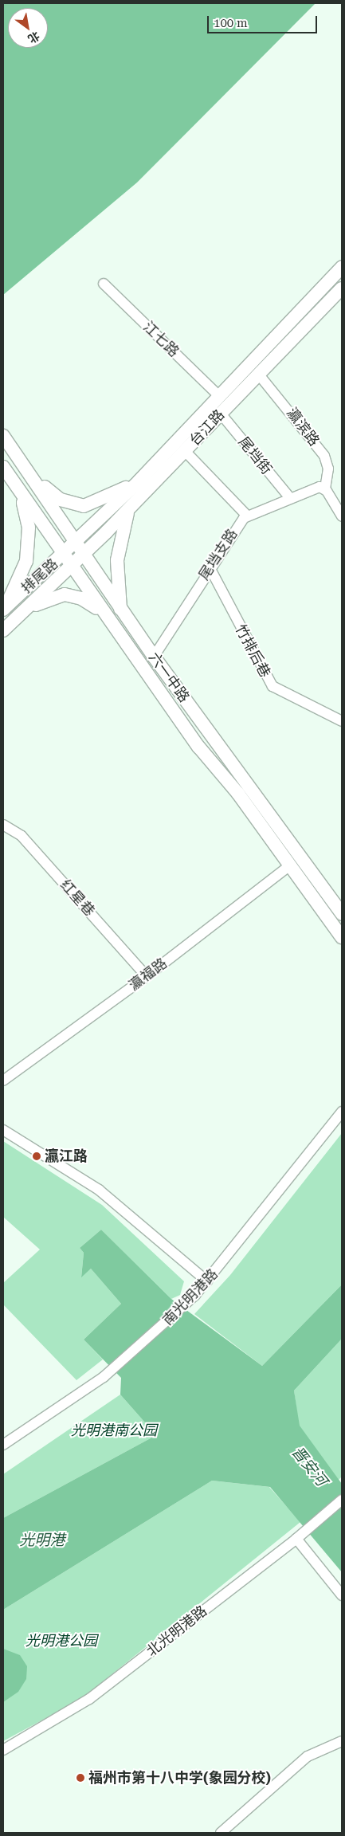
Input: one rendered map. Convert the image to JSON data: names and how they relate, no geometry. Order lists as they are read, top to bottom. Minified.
{"streets":{"main road":["台江路","排尾路","六一中路"],"street":["江七路","瀛滨路","尾垱街","尾垱支路","竹排后巷","红星巷","瀛福路","南光明港路","北光明港路"]},"crossings":[["江七路","台江路"],["瀛滨路","台江路"],["瀛滨路","尾垱支路"],["台江路","尾垱街"],["台江路","排尾路"],["台江路","六一中路"],["尾垱街","尾垱支路"],["尾垱支路","竹排后巷"],["尾垱支路","六一中路"],["排尾路","六一中路"],["六一中路","瀛福路"],["红星巷","瀛福路"]],"water":["晋安河","光明港"],"parks":["光明港南公园","光明港公园"],"places":["瀛江路","福州市第十八中学(象园分校)"],"scale_bar":"100 m","north":"bottom right"}
